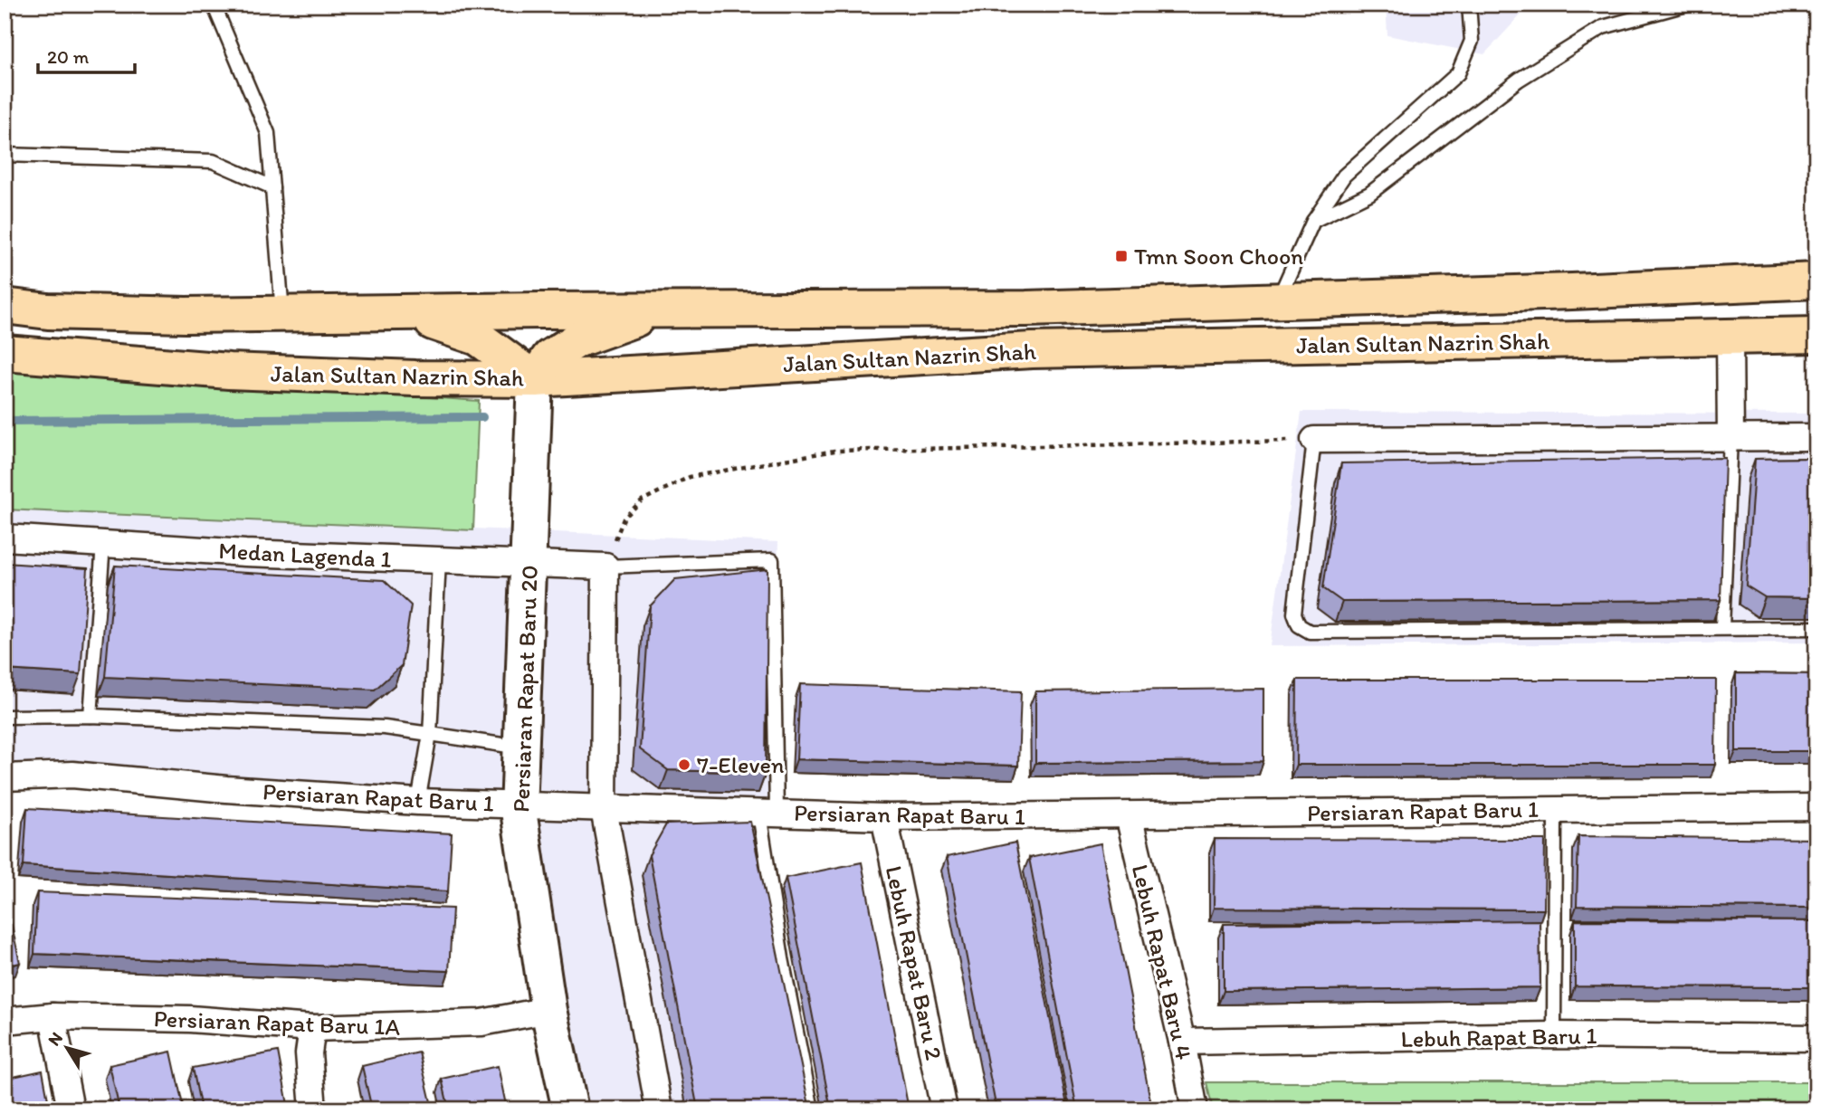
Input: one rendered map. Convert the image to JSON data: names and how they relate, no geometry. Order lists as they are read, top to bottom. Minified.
{"streets":{"highway":["Jalan Sultan Nazrin Shah"],"street":["Medan Lagenda 1","Persiaran Rapat Baru 20","Persiaran Rapat Baru 1","Lebuh Rapat Baru 4","Lebuh Rapat Baru 2","Persiaran Rapat Baru 1A","Lebuh Rapat Baru 1"]},"crossings":[["Jalan Sultan Nazrin Shah","Persiaran Rapat Baru 20"],["Medan Lagenda 1","Persiaran Rapat Baru 20"],["Persiaran Rapat Baru 20","Persiaran Rapat Baru 1"],["Persiaran Rapat Baru 20","Persiaran Rapat Baru 1A"],["Persiaran Rapat Baru 1","Lebuh Rapat Baru 4"],["Persiaran Rapat Baru 1","Lebuh Rapat Baru 2"],["Lebuh Rapat Baru 4","Lebuh Rapat Baru 1"]],"places":{"transit":["Tmn Soon Choon"],"other":["7-Eleven"]},"scale_bar":"20 m","north":"top left"}
